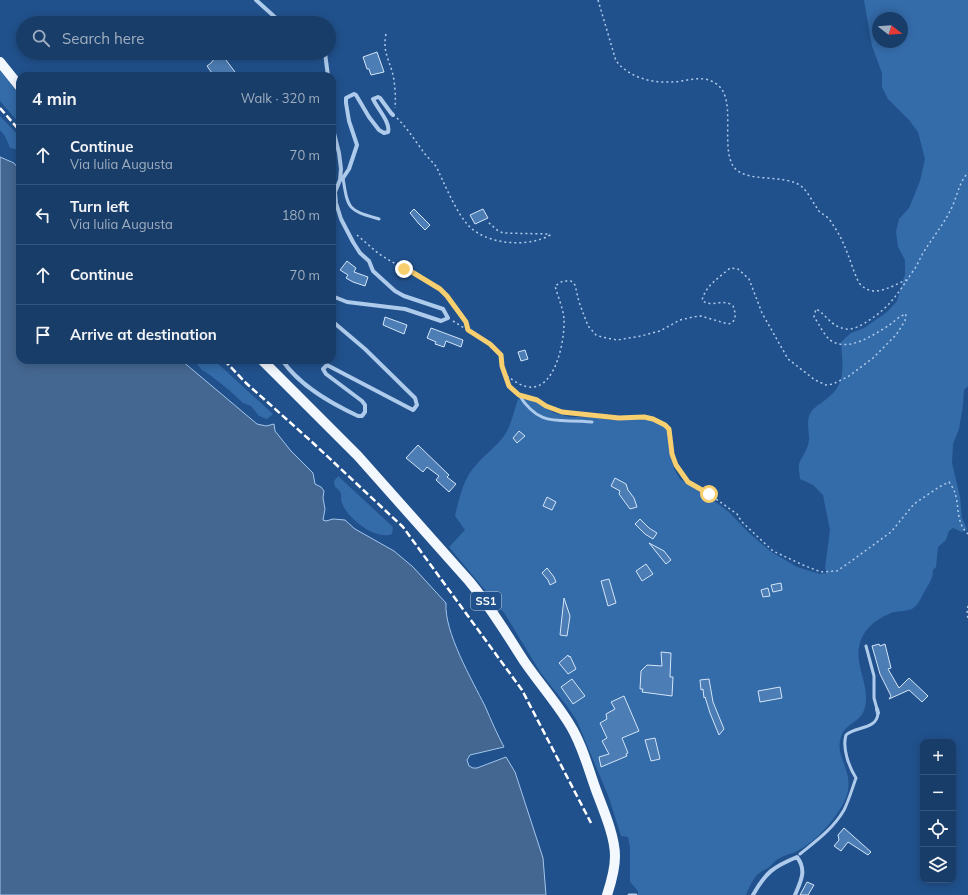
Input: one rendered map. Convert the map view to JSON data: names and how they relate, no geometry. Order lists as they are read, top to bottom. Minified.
{"streets":{"main road":["SS1"]},"north":"right","page":{"search":"Search here","heading":["4 min","Walk · 320 m"],"list":[["Continue","Via Iulia Augusta","70 m"],["Turn left","Via Iulia Augusta","180 m"],["Continue","70 m"],"Arrive at destination"],"map_buttons":["+","−"]}}
